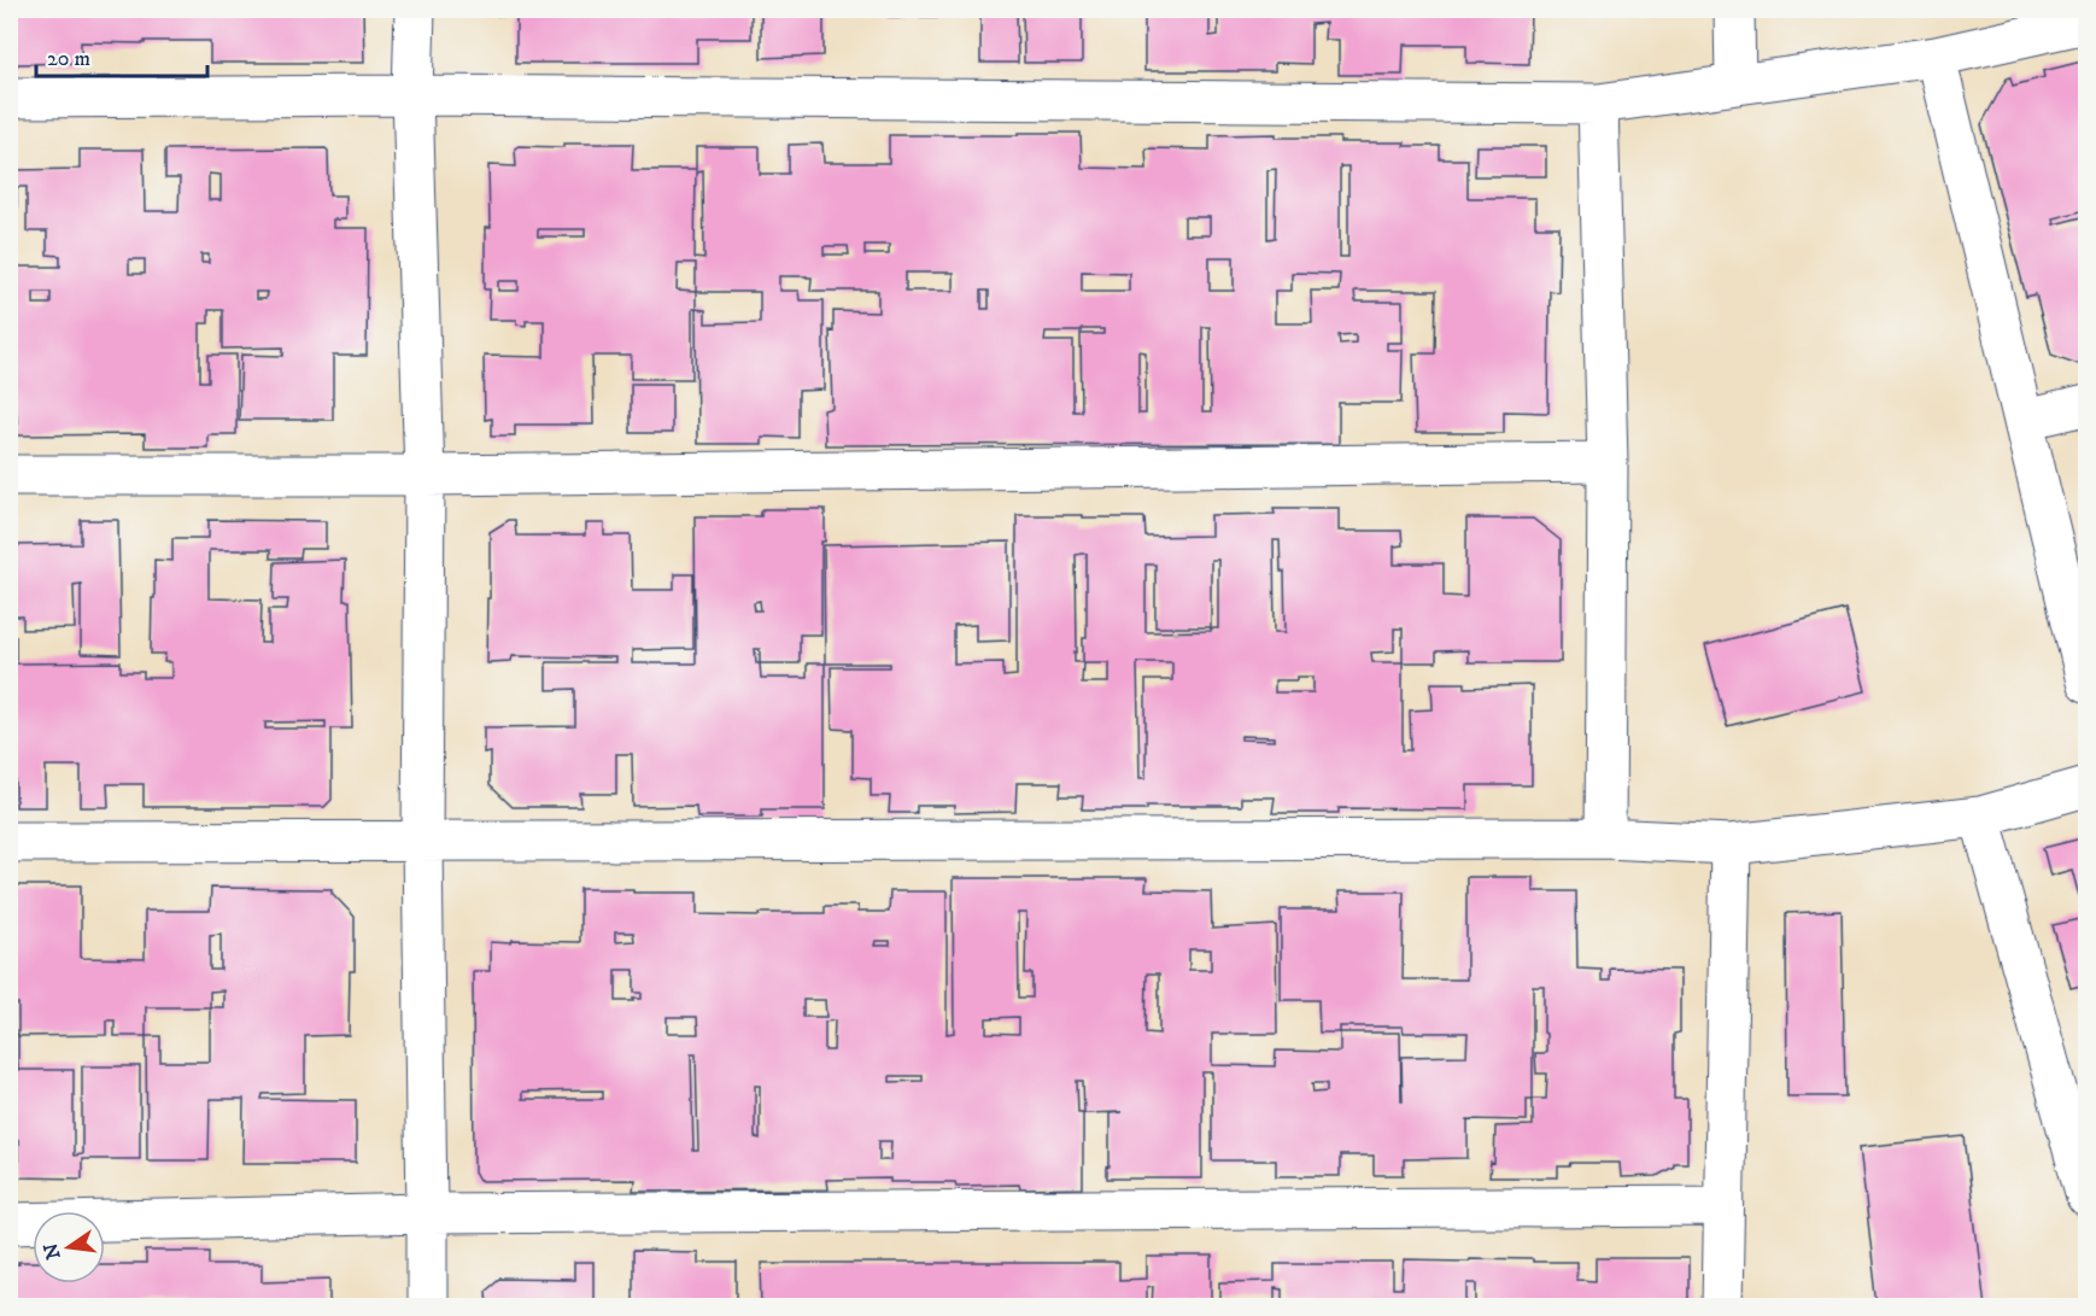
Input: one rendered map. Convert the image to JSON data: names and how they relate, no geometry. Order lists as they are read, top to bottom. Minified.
{"scale_bar":"20 m","north":"left"}
